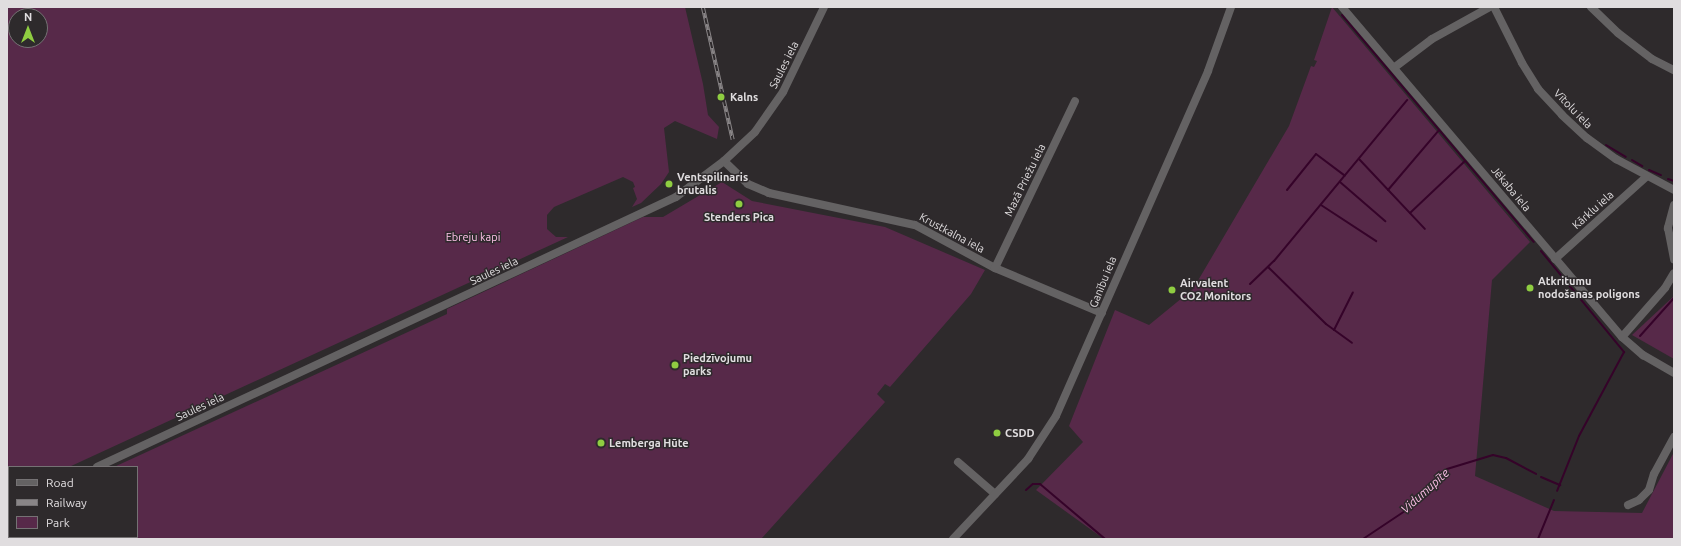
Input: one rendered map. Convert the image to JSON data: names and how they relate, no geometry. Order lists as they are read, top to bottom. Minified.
{"streets":{"street":["Saules iela","Vītolu iela","Mazā Priežu iela","Jēkaba iela","Kārklu iela","Krustkalna iela","Ganību iela"]},"crossings":[["Saules iela","Krustkalna iela"],["Vītolu iela","Kārklu iela"],["Mazā Priežu iela","Krustkalna iela"],["Jēkaba iela","Kārklu iela"],["Krustkalna iela","Ganību iela"]],"water":["Vidumupīte"],"parks":["Ebreju kapi"],"places":["Kalns","Ventspilinaris brutalis","Stenders Pica","Atkritumu nodošanas poligons","Airvalent CO2 Monitors","Piedzīvojumu parks","CSDD","Lemberga Hūte"],"legend":["Road","Railway","Park"],"north":"top"}
